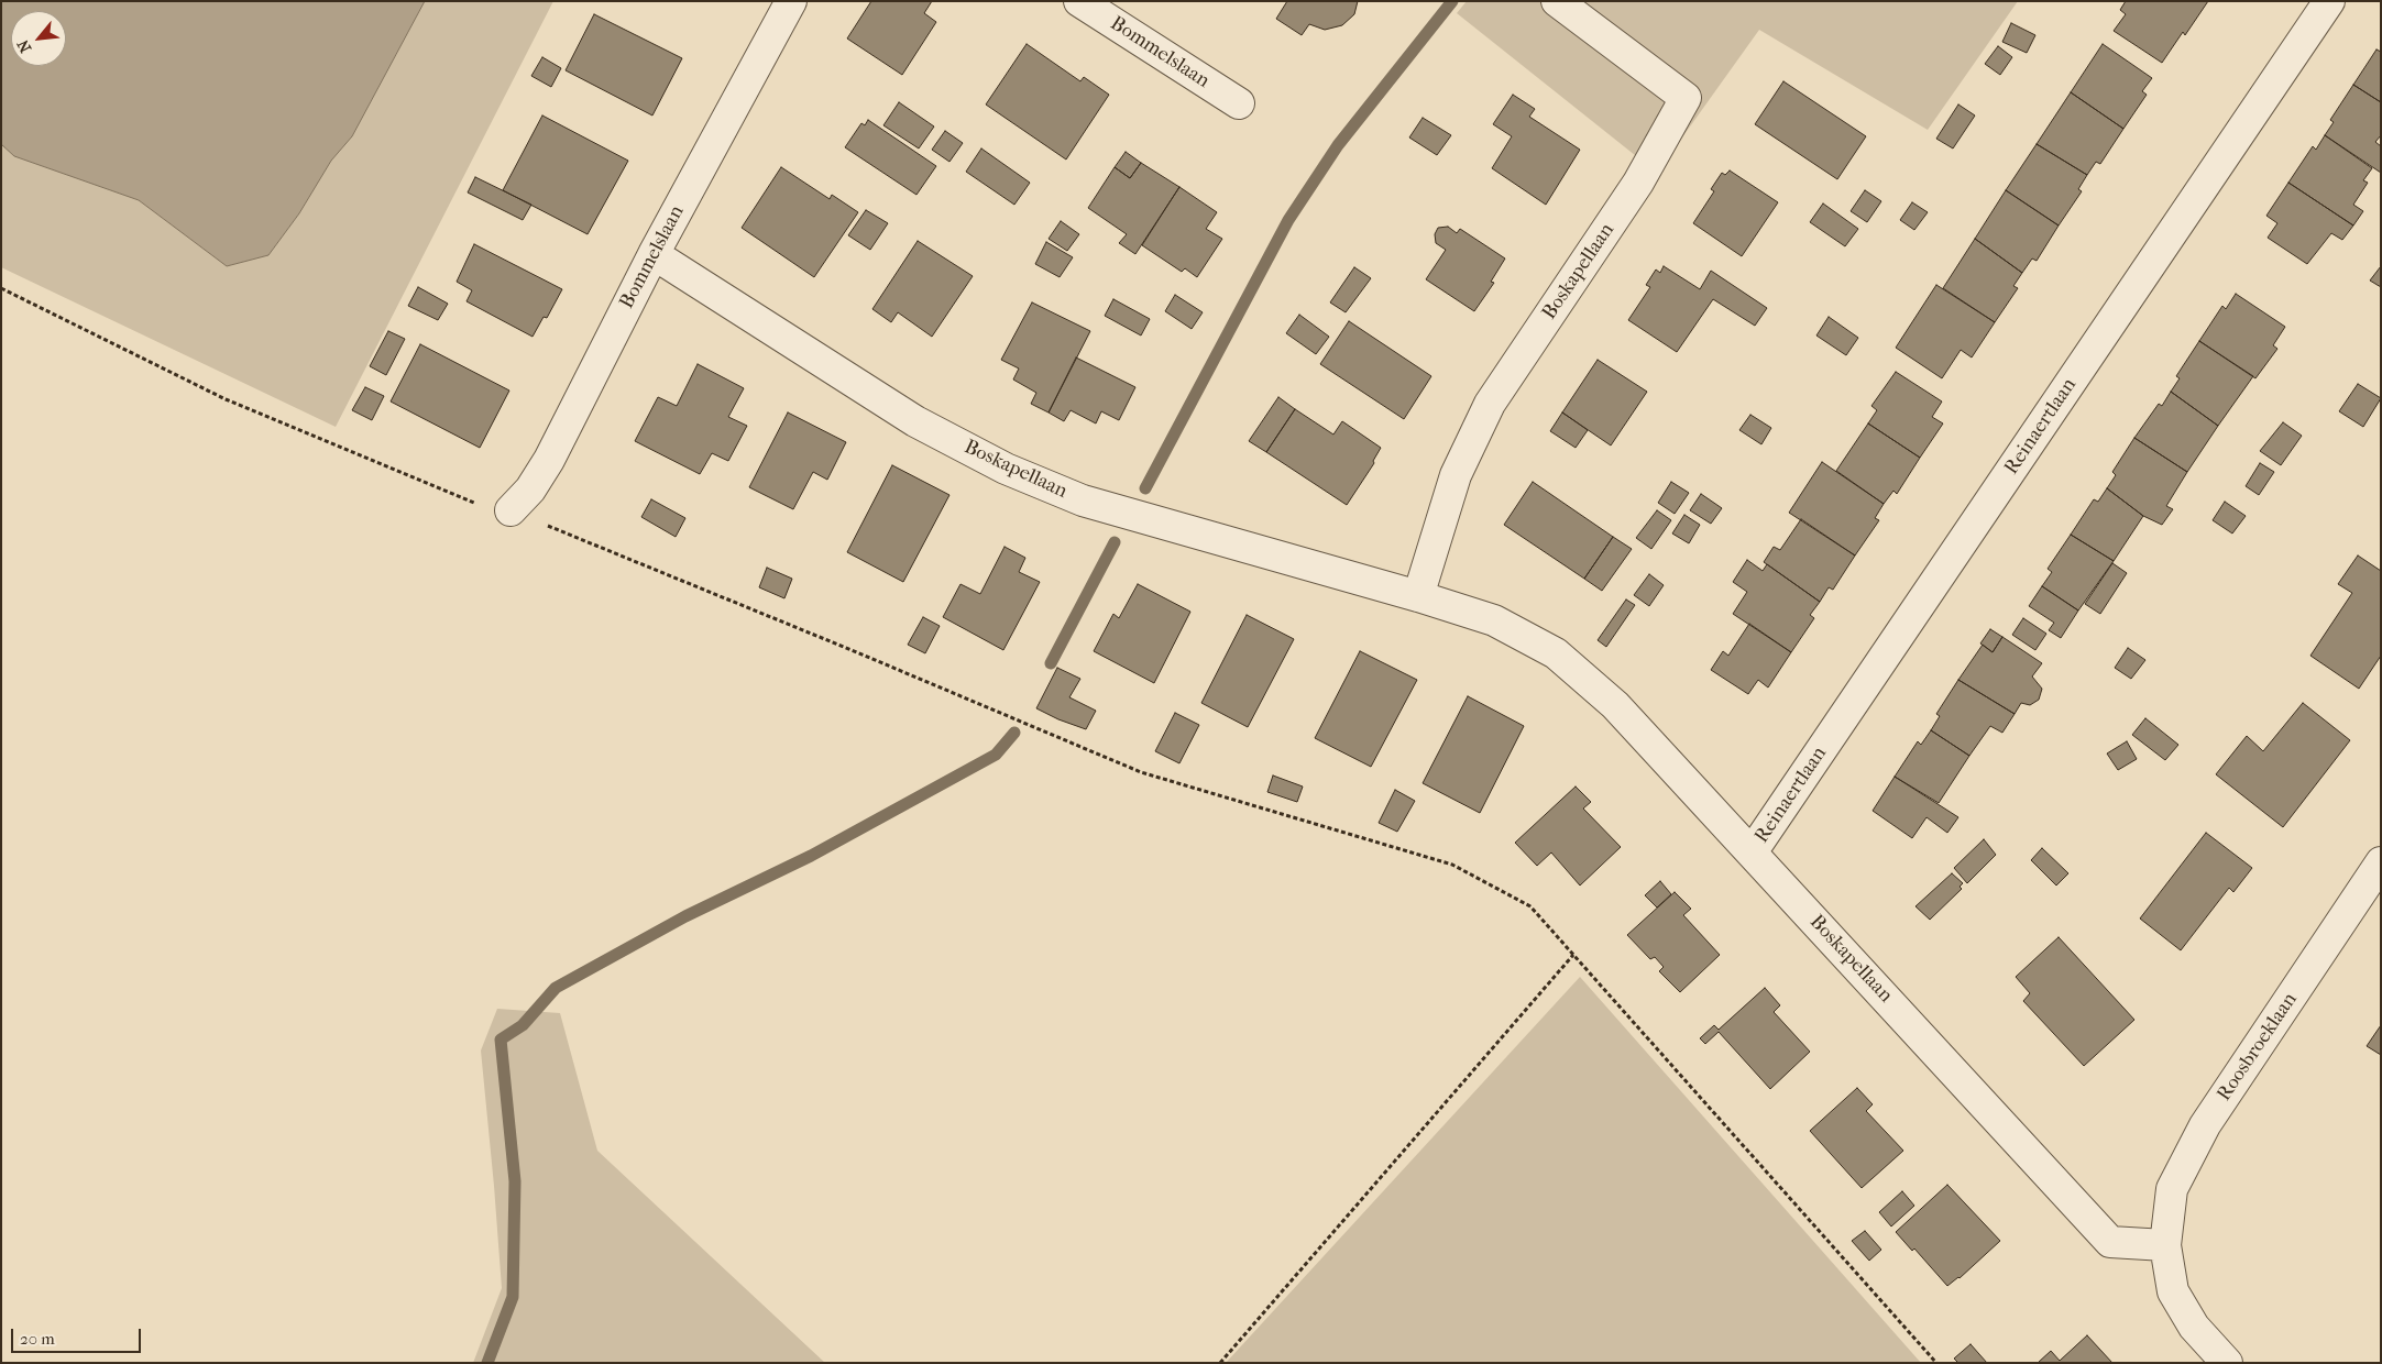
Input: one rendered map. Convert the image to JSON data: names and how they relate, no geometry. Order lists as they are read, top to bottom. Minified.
{"streets":{"street":["Bommelslaan","Boskapellaan","Reinaertlaan","Roosbroeklaan"]},"crossings":[["Bommelslaan","Boskapellaan"],["Boskapellaan","Reinaertlaan"],["Boskapellaan","Roosbroeklaan"]],"scale_bar":"20 m","north":"bottom left"}
